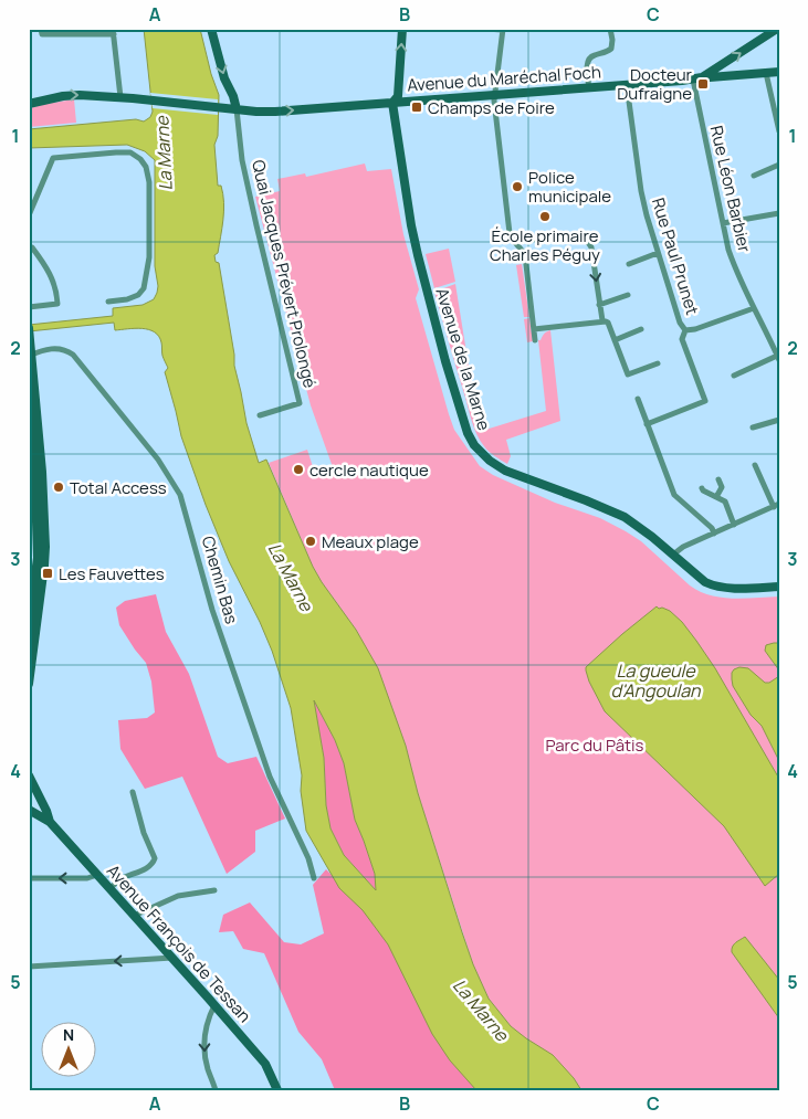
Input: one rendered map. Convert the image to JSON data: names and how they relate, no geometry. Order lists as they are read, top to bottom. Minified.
{"streets":{"main road":["Avenue du Maréchal Foch","Avenue de la Marne","Avenue François de Tessan"],"street":["Rue Léon Barbier","Rue Paul Prunet","Quai Jacques Prévert Prolongé","Chemin Bas"]},"crossings":[["Avenue du Maréchal Foch","Rue Léon Barbier"],["Avenue du Maréchal Foch","Rue Paul Prunet"],["Avenue du Maréchal Foch","Quai Jacques Prévert Prolongé"],["Avenue du Maréchal Foch","Avenue de la Marne"]],"one_way":["Avenue du Maréchal Foch"],"water":["La Marne","La gueule d'Angoulan"],"parks":["Parc du Pâtis"],"places":{"transit":["Docteur Dufraigne","Champs de Foire","Les Fauvettes"],"other":["Police municipale","École primaire Charles Péguy","cercle nautique","Total Access","Meaux plage"]},"north":"top","grid":{"columns":["A","B","C"],"rows":["1","2","3","4","5"]}}
